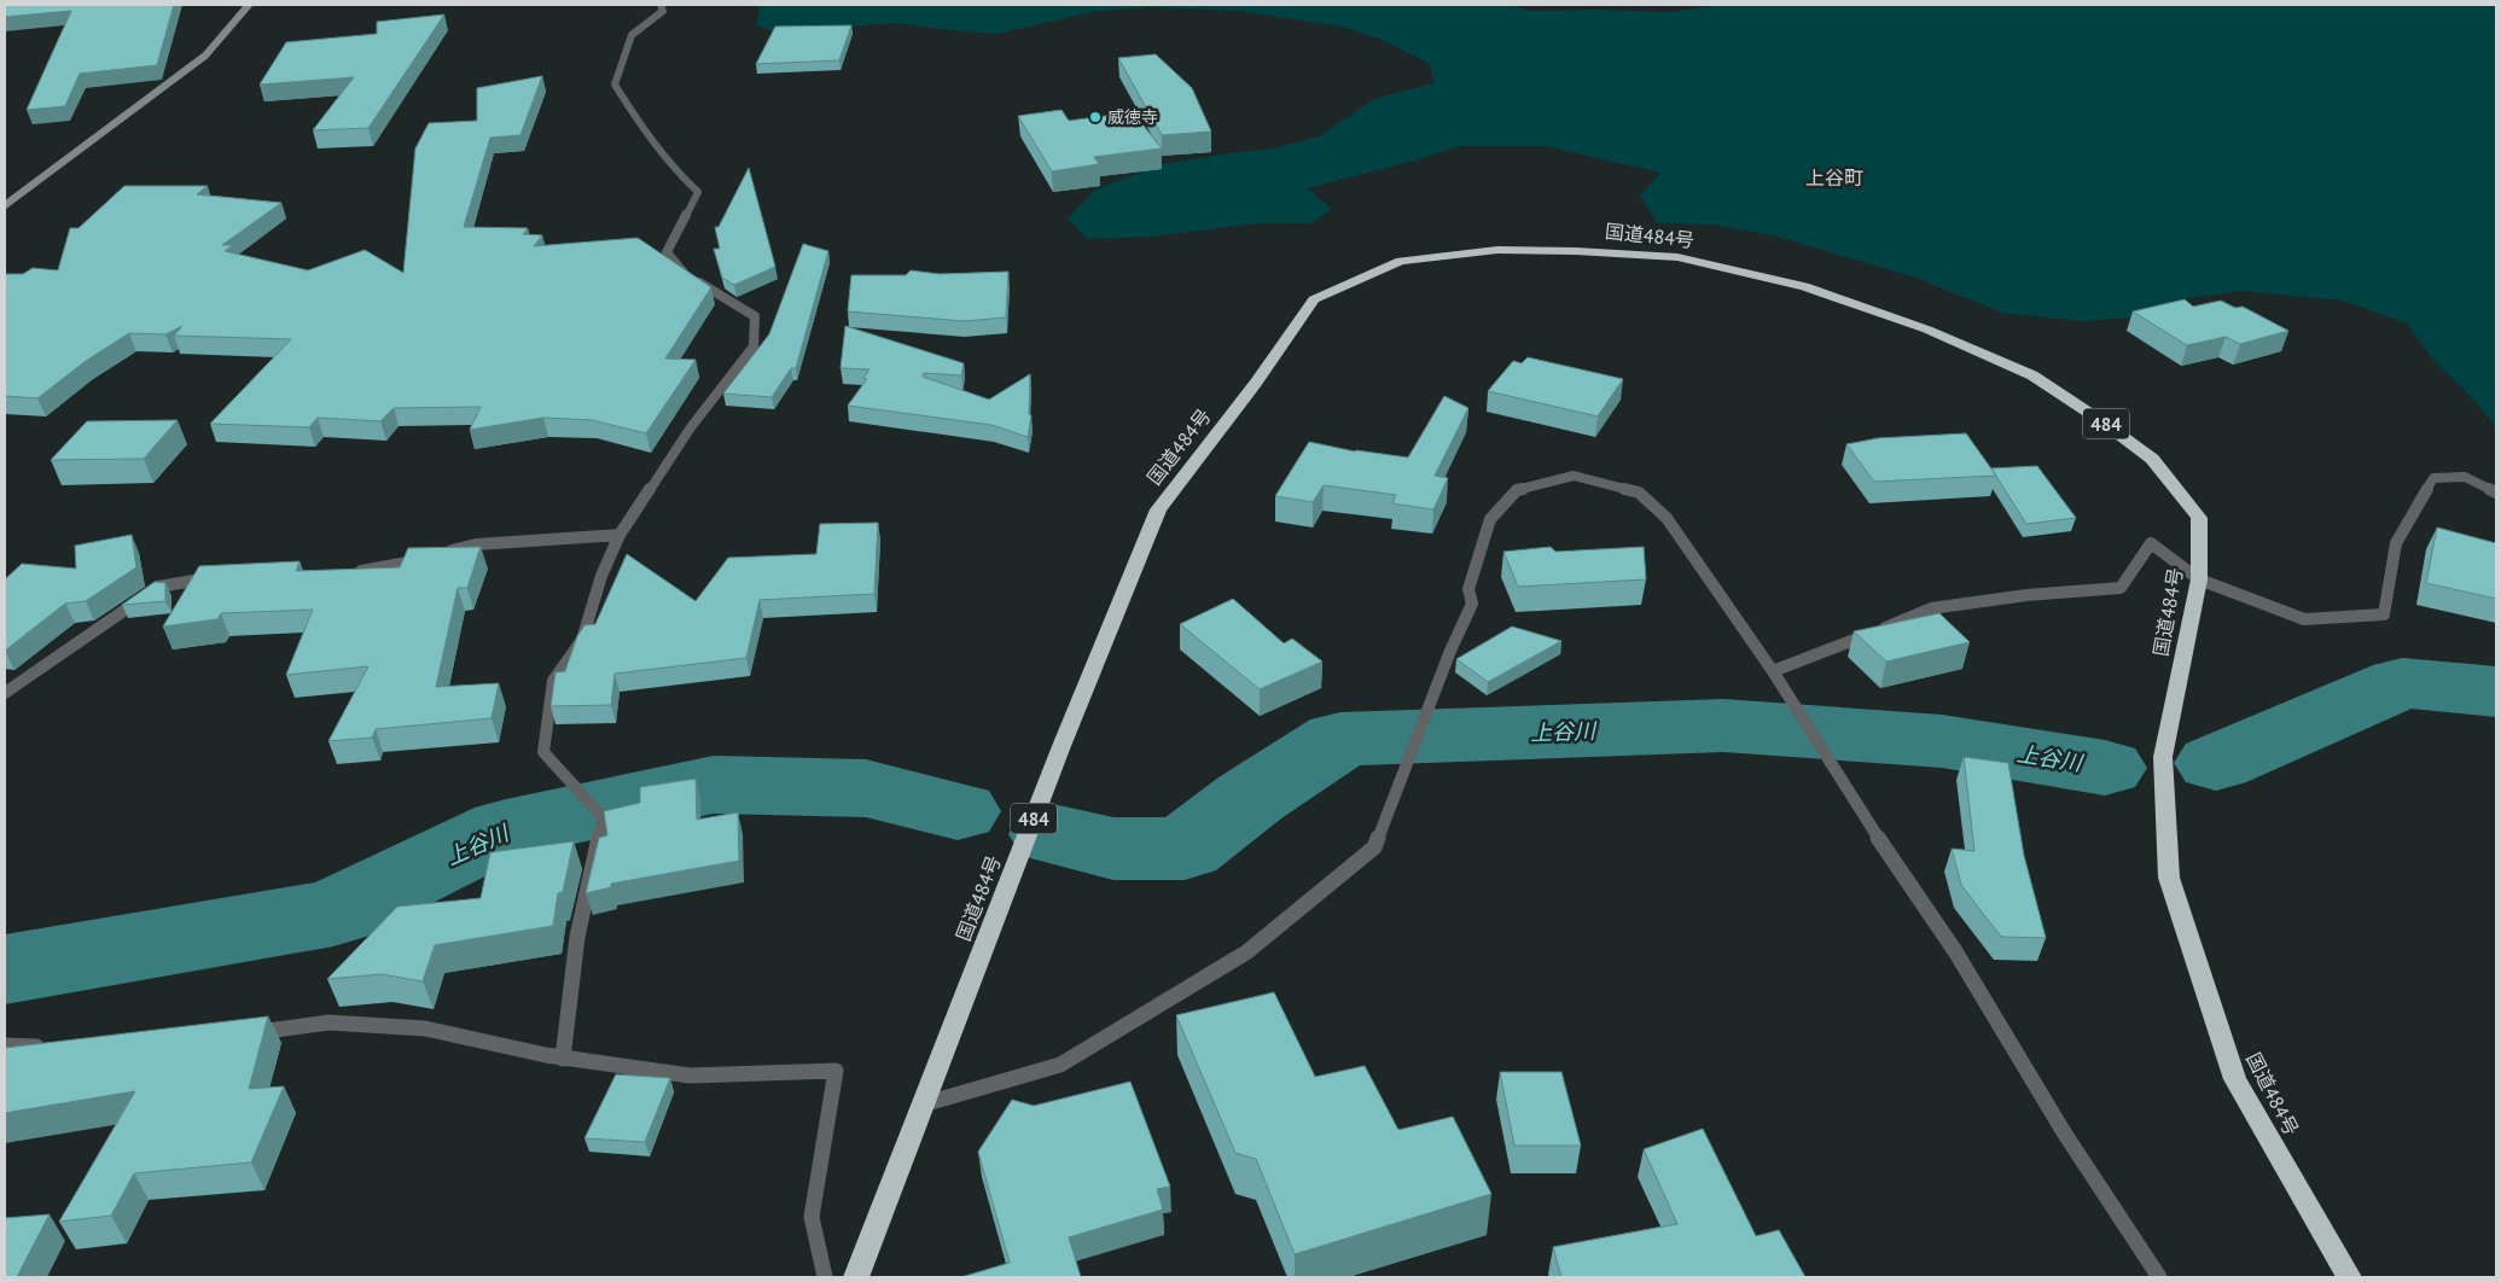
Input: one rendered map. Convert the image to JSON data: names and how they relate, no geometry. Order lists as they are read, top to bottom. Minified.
{"streets":{"highway":["国道484号","484"]},"districts":["上谷町"],"water":["上谷川"],"places":["威徳寺"]}
